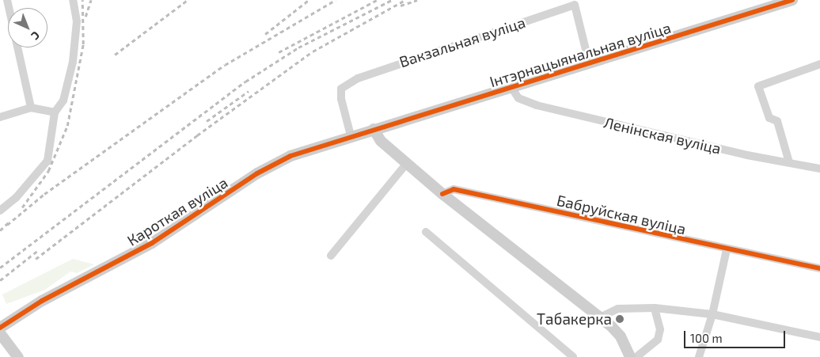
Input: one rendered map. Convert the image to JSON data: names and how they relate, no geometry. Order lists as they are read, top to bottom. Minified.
{"streets":{"street":["Вакзальная вуліца","Інтэрнацыянальная вуліца","Ленінская вуліца","Кароткая вуліца","Бабруйская вуліца"]},"crossings":[["Вакзальная вуліца","Інтэрнацыянальная вуліца"],["Вакзальная вуліца","Кароткая вуліца"],["Інтэрнацыянальная вуліца","Ленінская вуліца"],["Інтэрнацыянальная вуліца","Кароткая вуліца"]],"places":["Табакерка"],"scale_bar":"100 m","north":"bottom right"}
